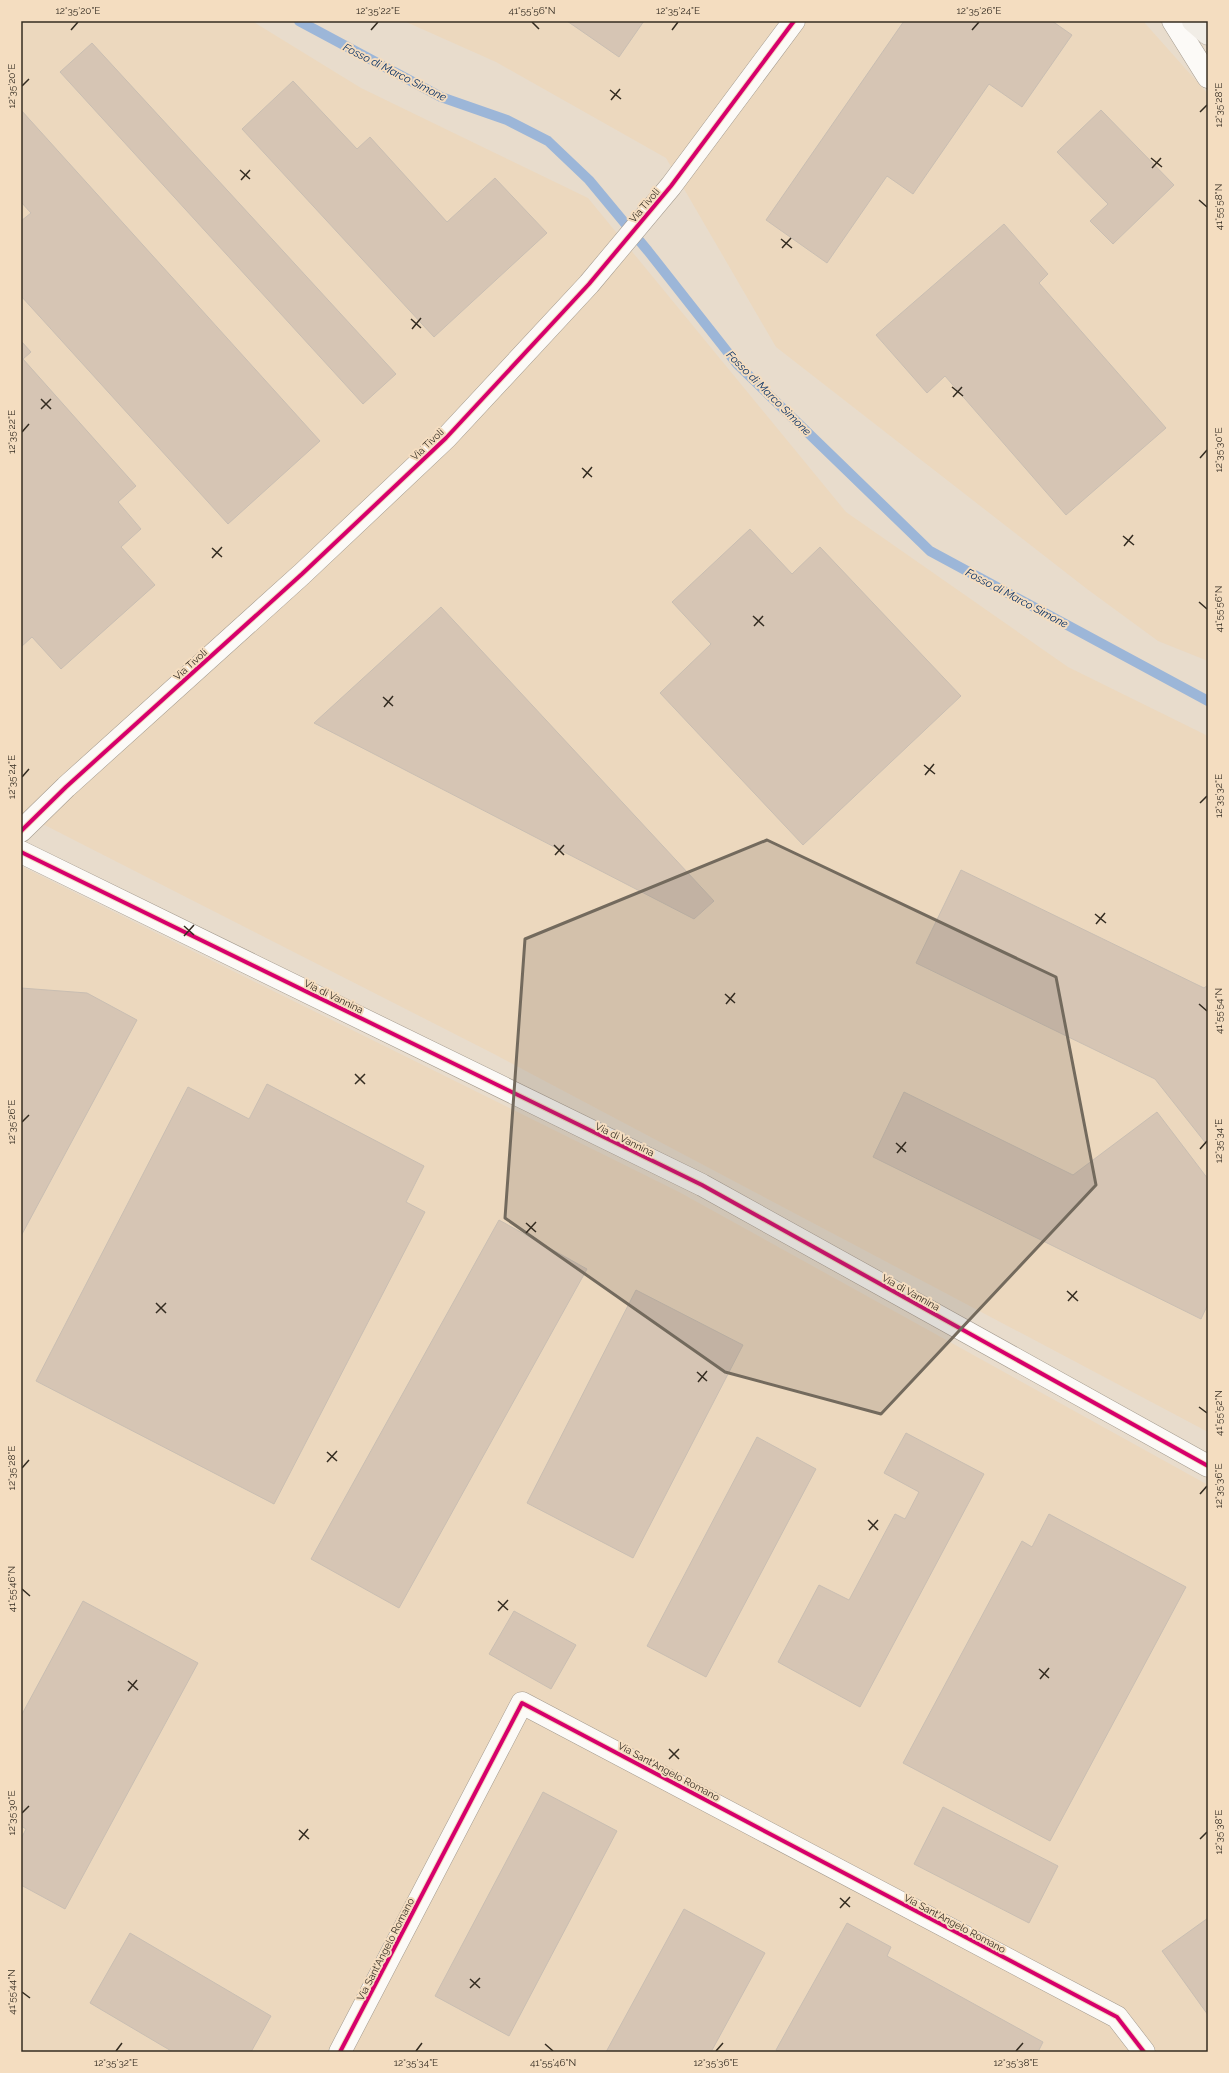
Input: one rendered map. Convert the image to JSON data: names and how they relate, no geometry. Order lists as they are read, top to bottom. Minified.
{"streets":{"street":["Via Tivoli","Via di Vannina","Via Sant'Angelo Romano"]},"water":["Fosso di Marco Simone"],"coordinates":["12°35'20\"E","12°35'22\"E","41°55'56\"N","12°35'24\"E","12°35'26\"E","12°35'28\"E","41°55'58\"N","12°35'30\"E","12°35'32\"E","41°55'54\"N","12°35'34\"E","41°55'52\"N","12°35'36\"E","41°55'46\"N","12°35'38\"E","41°55'44\"N"]}
